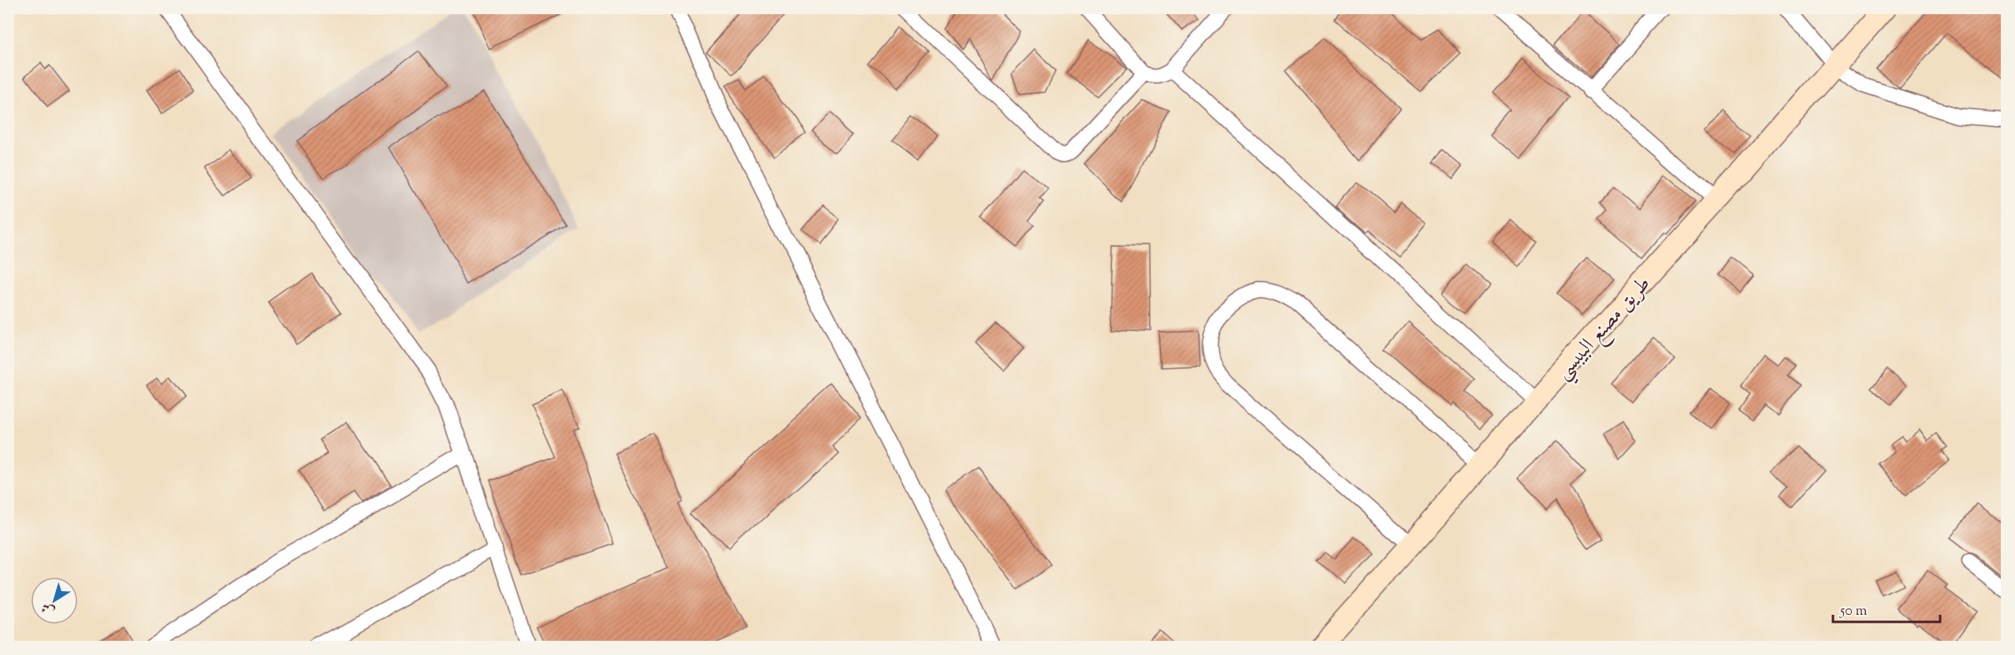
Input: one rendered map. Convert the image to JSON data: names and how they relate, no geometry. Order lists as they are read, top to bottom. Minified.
{"streets":{"main road":["طريق مصنع البيبسي"]},"scale_bar":"50 m","north":"bottom left"}
